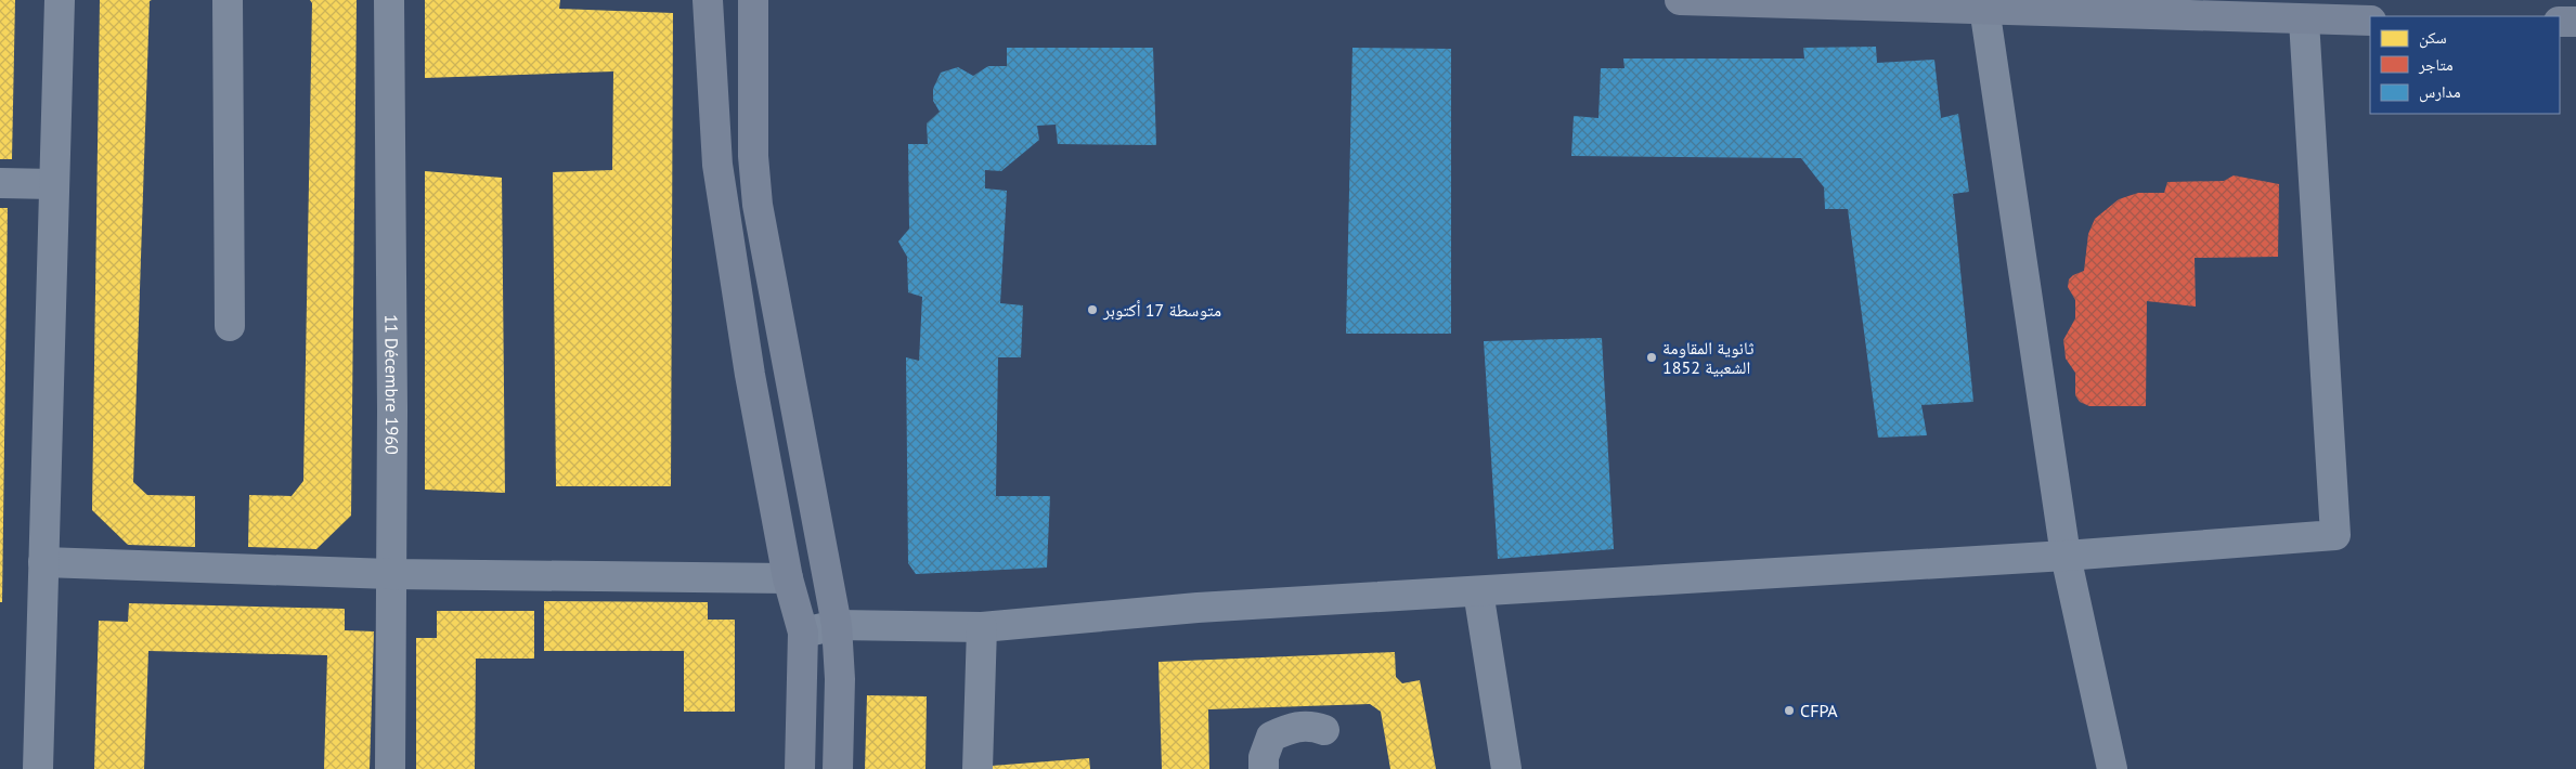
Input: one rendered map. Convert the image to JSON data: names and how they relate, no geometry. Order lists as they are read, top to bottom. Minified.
{"streets":{"street":["11 Décembre 1960"]},"places":["متوسطة 17 أكتوبر","ثانوية المقاومة الشعبية 1852","CFPA"],"legend":["سكن","متاجر","مدارس"]}
